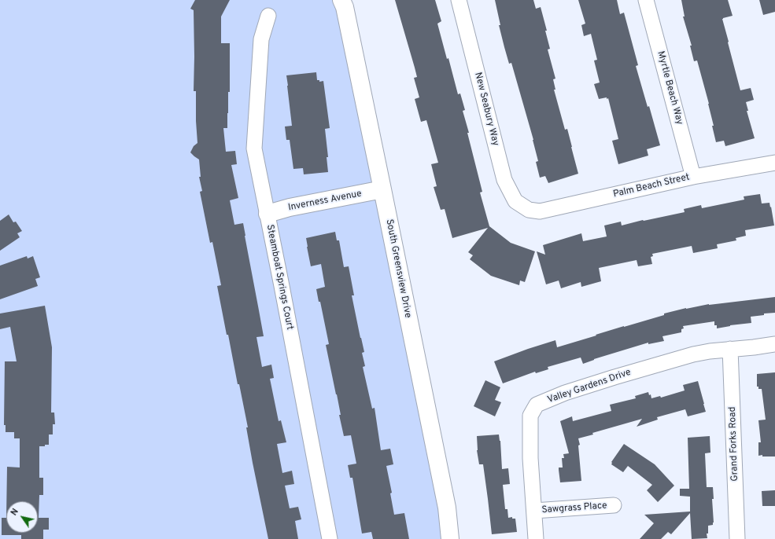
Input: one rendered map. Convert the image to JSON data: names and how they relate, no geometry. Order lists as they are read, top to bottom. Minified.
{"streets":{"street":["Myrtle Beach Way","New Seabury Way","Palm Beach Street","Inverness Avenue","South Greensview Drive","Steamboat Springs Court","Valley Gardens Drive","Grand Forks Road","Sawgrass Place"]},"crossings":[["Myrtle Beach Way","Palm Beach Street"],["New Seabury Way","Palm Beach Street"],["Inverness Avenue","South Greensview Drive"],["Inverness Avenue","Steamboat Springs Court"],["Valley Gardens Drive","Grand Forks Road"],["Valley Gardens Drive","Sawgrass Place"]],"north":"top left"}
